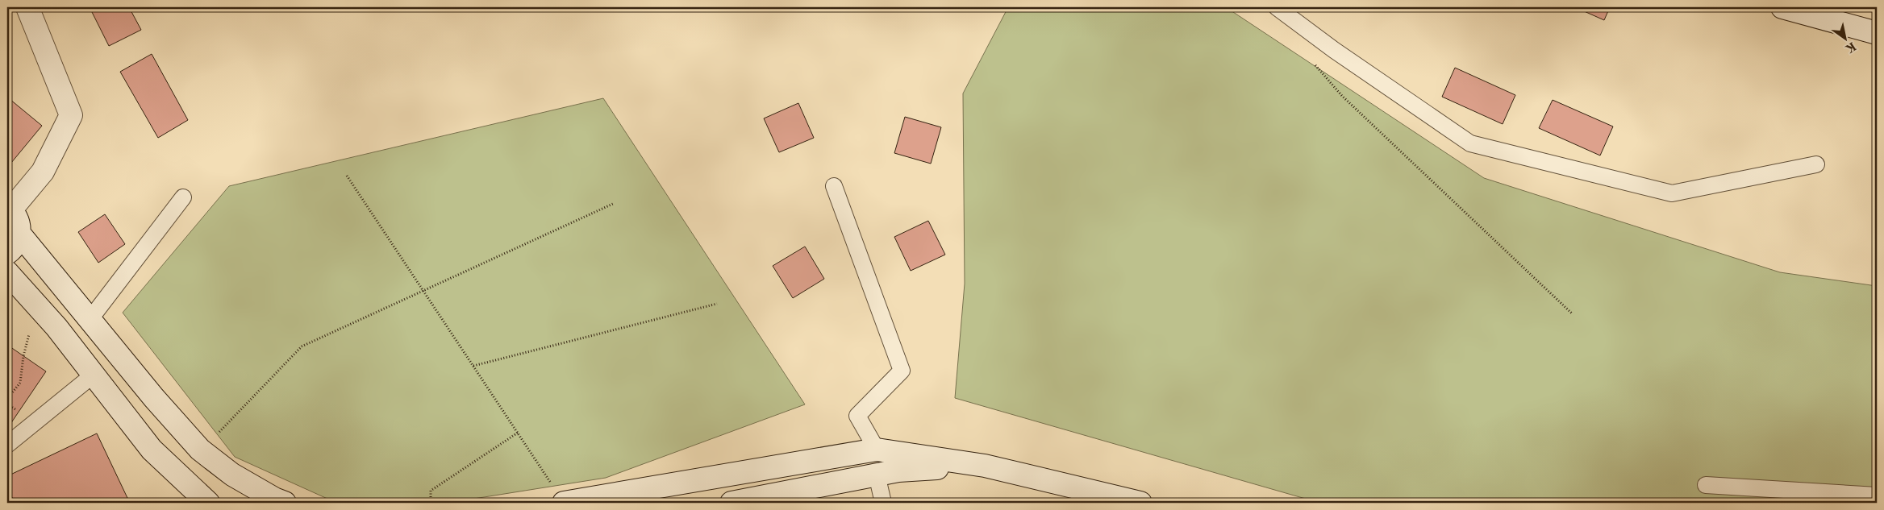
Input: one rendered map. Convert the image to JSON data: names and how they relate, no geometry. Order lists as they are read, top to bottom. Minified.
{"north":"bottom right"}
